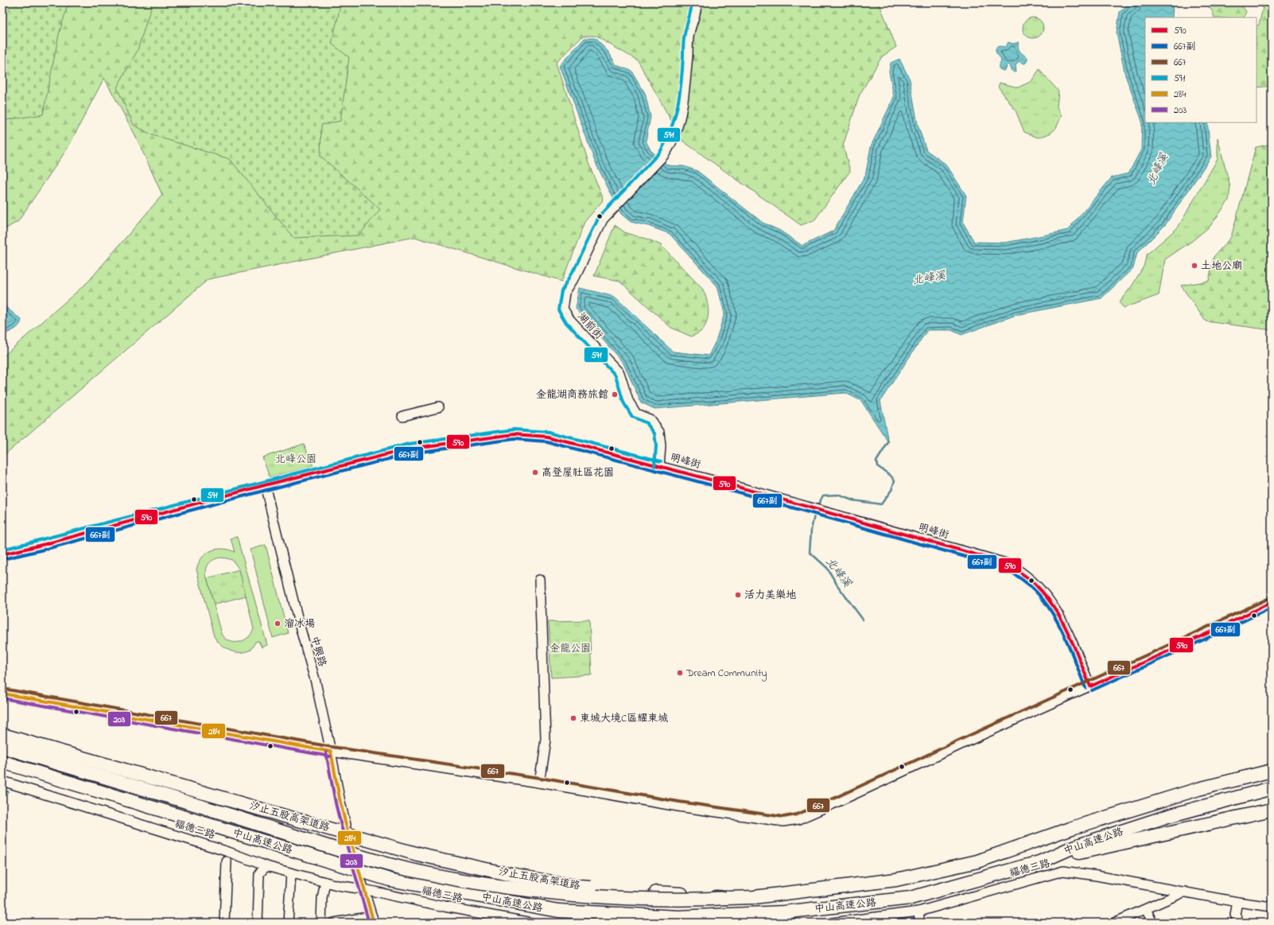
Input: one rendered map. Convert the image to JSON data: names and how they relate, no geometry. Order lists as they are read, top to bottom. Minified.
{"streets":{"highway":["汐止五股高架道路","中山高速公路"],"street":["湖前街","明峰街","中興路","福德三路"]},"crossings":[["湖前街","明峰街"],["明峰街","中興路"],["汐止五股高架道路","中山高速公路"]],"water":["北峰溪"],"parks":["北峰公園","金龍公園"],"places":["土地公廟","金龍湖商務旅館","高登屋社區花園","活力美樂地","溜冰場","Dream Community","東城大境C區耀東城"],"lines":["transit line 591","transit line 590","transit line 667副","transit line 667","transit line 284","transit line 203"],"legend":["590","667副","667","591","284","203"]}
